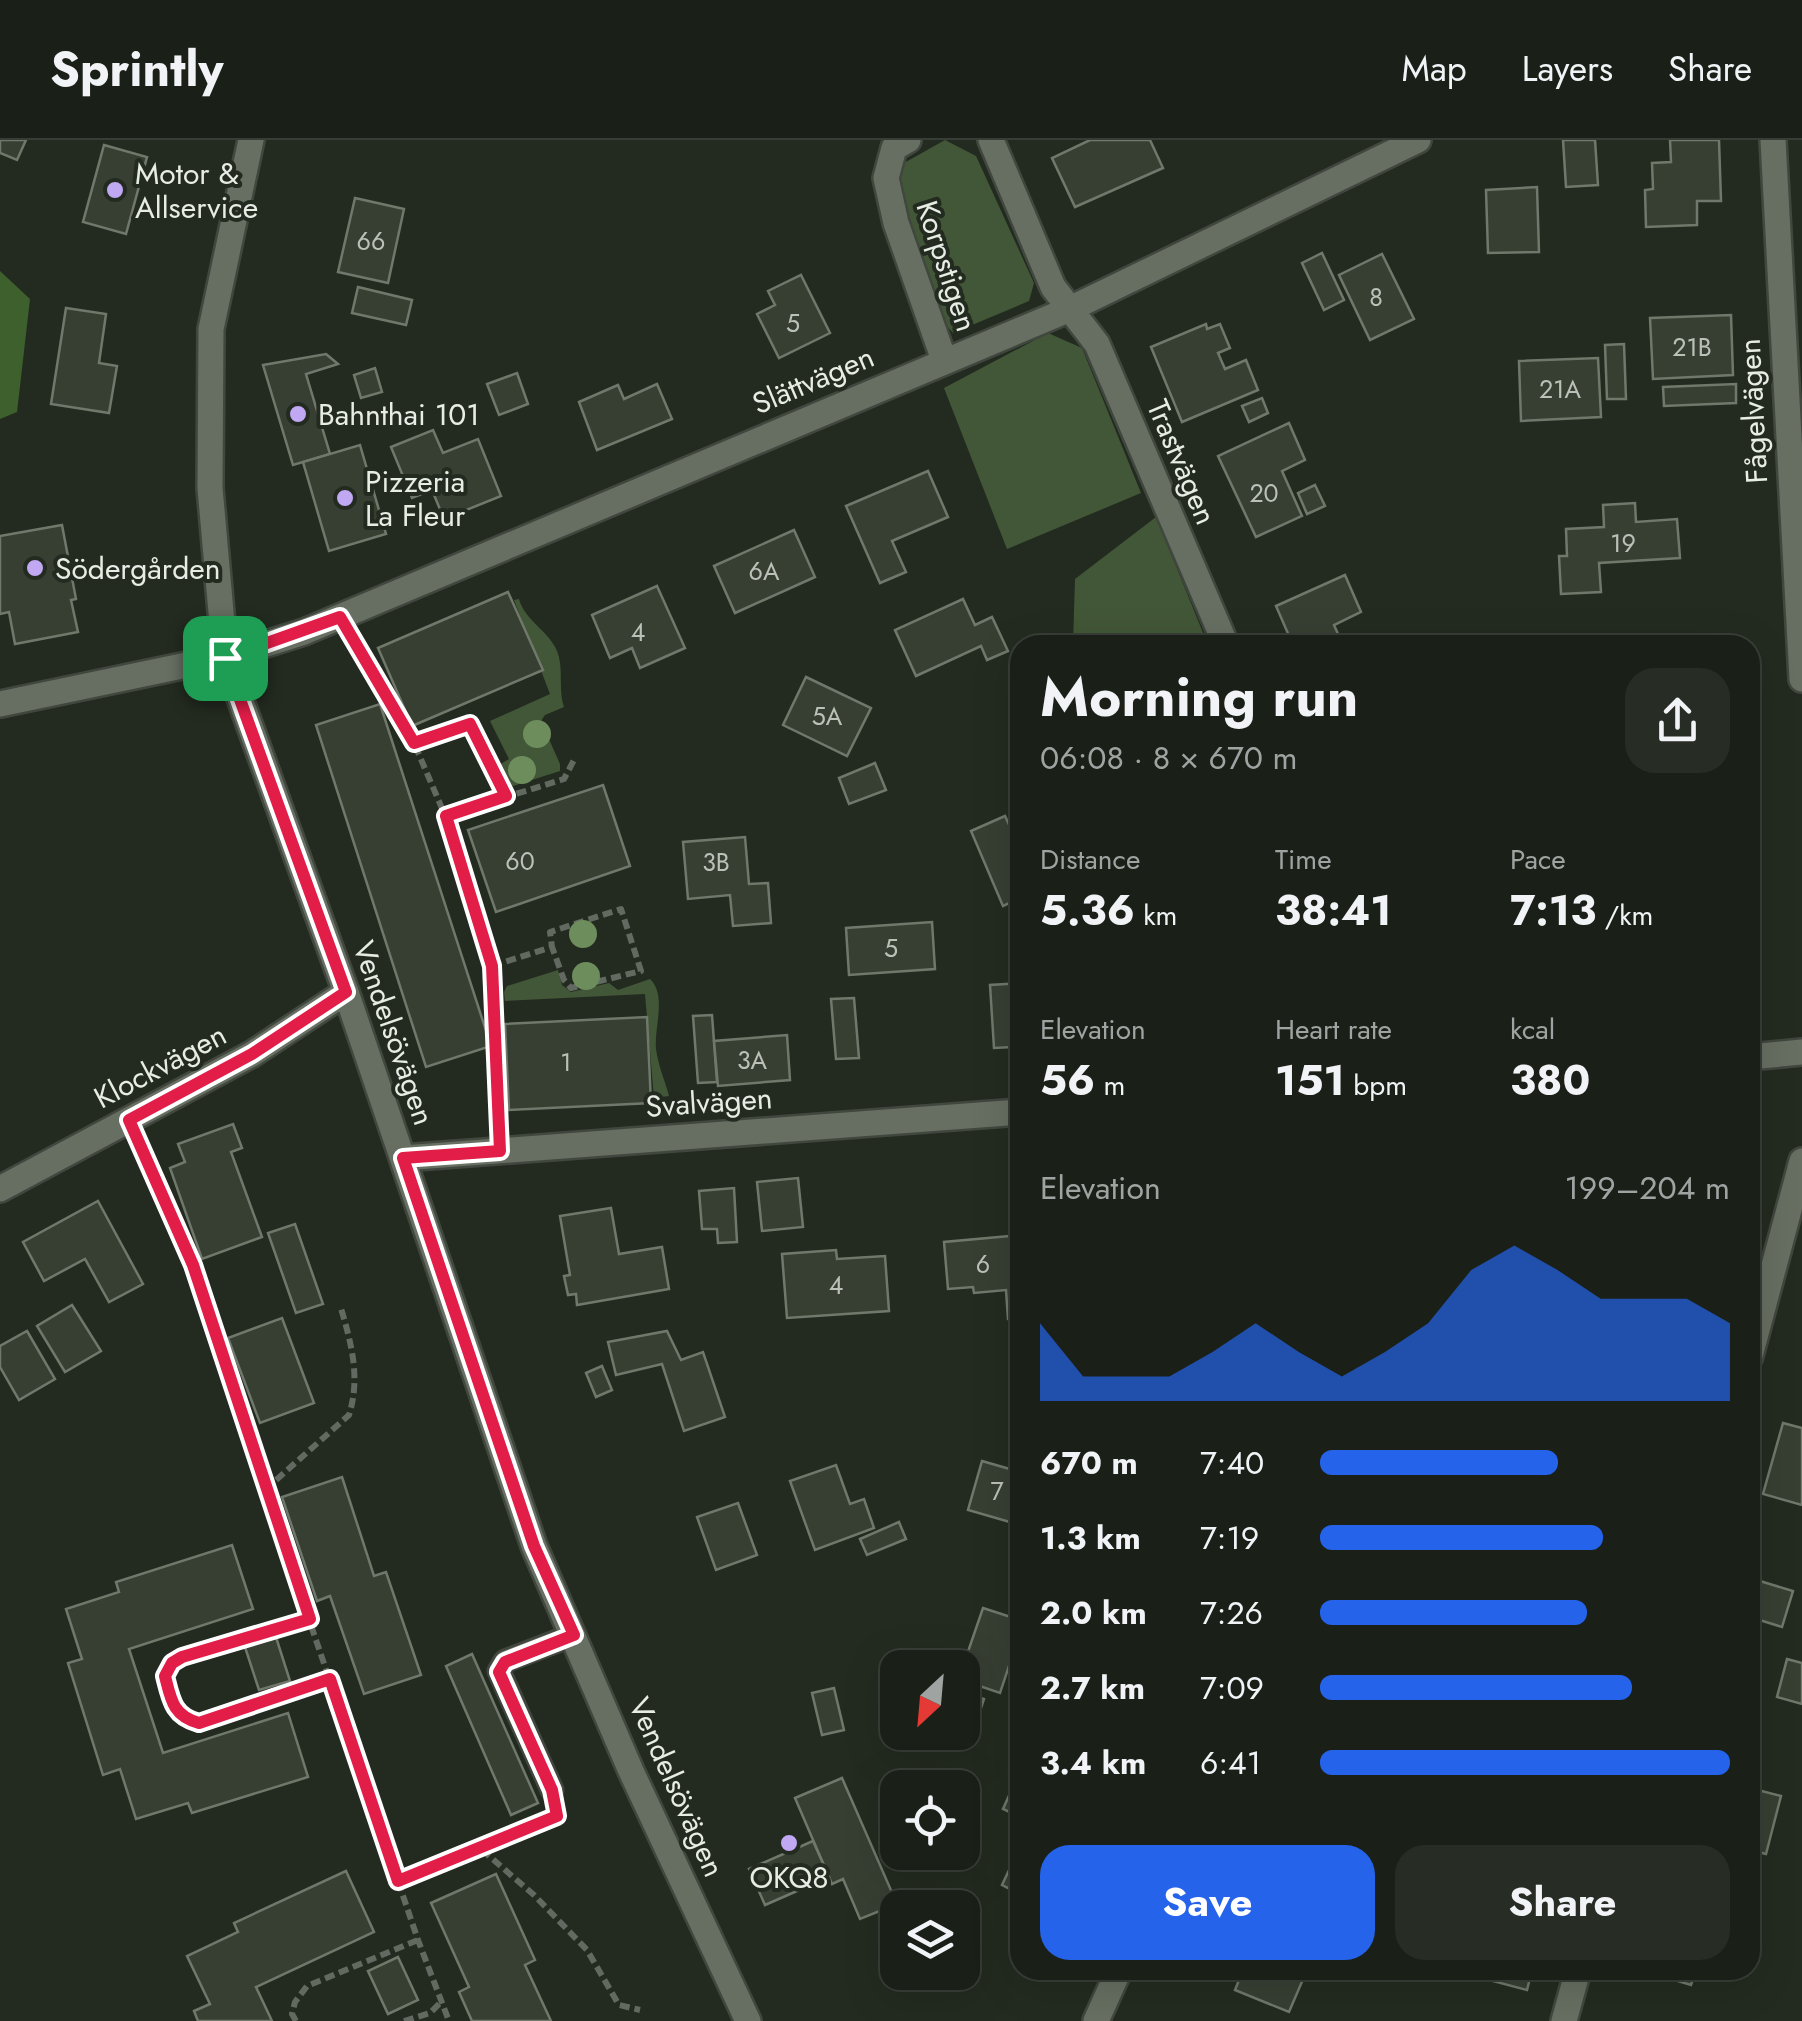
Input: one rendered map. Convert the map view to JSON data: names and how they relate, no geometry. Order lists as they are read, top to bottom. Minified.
{"streets":{"street":["Korpstigen","Slättvägen","Fågelvägen","Trastvägen","Vendelsövägen","Klockvägen","Svalvägen"]},"crossings":[["Korpstigen","Slättvägen"],["Slättvägen","Trastvägen"],["Slättvägen","Vendelsövägen"],["Vendelsövägen","Klockvägen"],["Vendelsövägen","Svalvägen"]],"places":["Motor & Allservice","Bahnthai 101","Pizzeria La Fleur","Södergården","OKQ8"],"house_numbers":["66","8","5","21B","21A","20","19","6A","4","5A","60","3B","5","3A","1","6","4","7"],"north":"bottom left","page":{"header":"Sprintly","nav":["Map","Layers","Share"],"heading":["Morning run","06:08 · 8 × 670 m"],"stats":[["Distance","5.36 km"],["Time","38:41"],["Pace","7:13 /km"],["Elevation","56 m"],["Heart rate","151 bpm"],["kcal","380"]],"chart":["Elevation","199–204 m"],"list":[{"name":"670 m","note":"7:40"},{"name":"1.3 km","note":"7:19"},{"name":"2.0 km","note":"7:26"},{"name":"2.7 km","note":"7:09"},{"name":"3.4 km","note":"6:41"}],"buttons":["Save","Share"]}}
